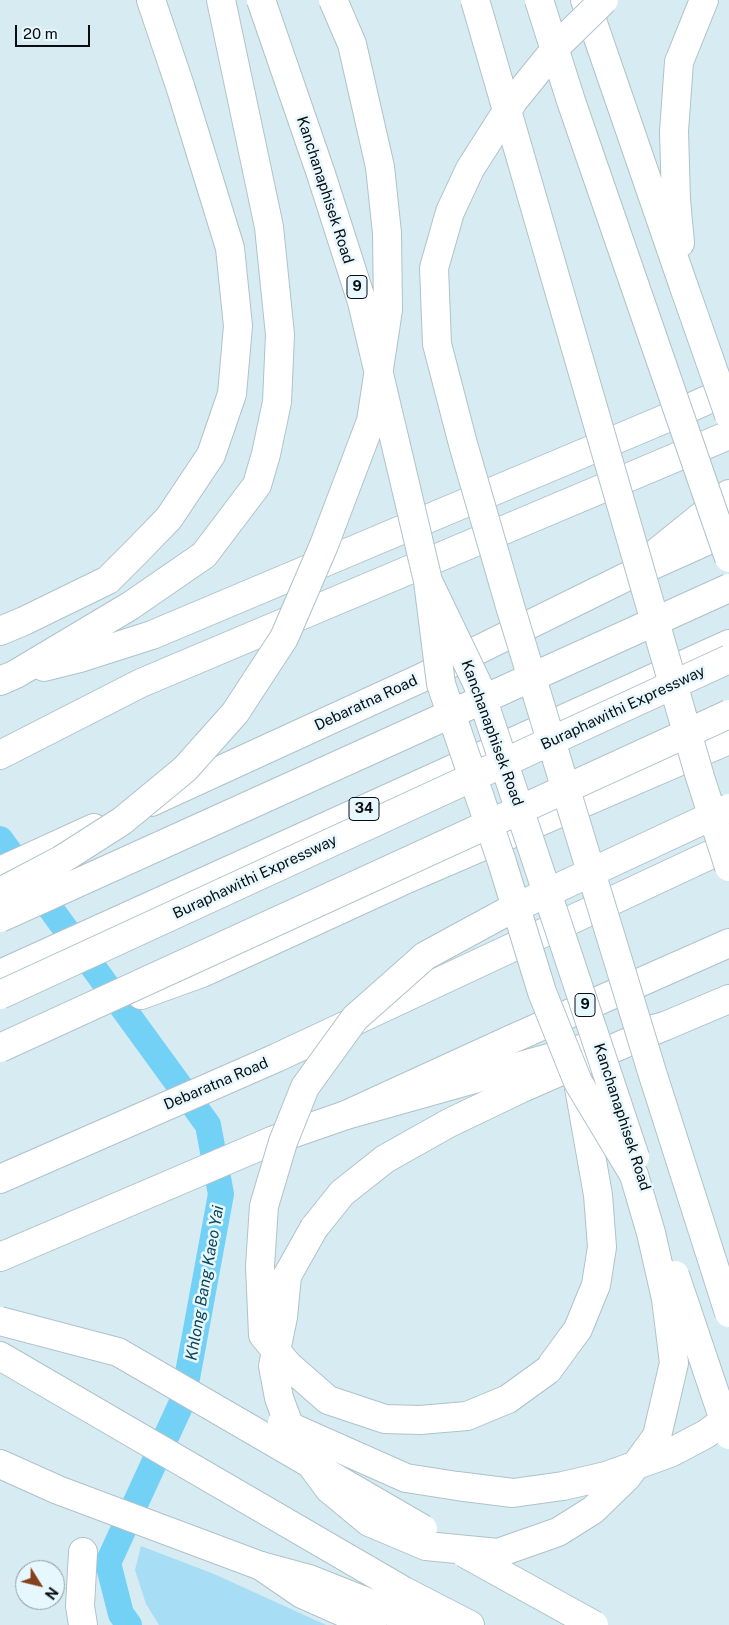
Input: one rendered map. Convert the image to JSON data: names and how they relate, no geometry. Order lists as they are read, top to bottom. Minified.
{"streets":{"main road":["Kanchanaphisek Road","9","Debaratna Road","Buraphawithi Expressway","34"]},"water":["Khlong Bang Kaeo Yai"],"scale_bar":"20 m","north":"bottom right"}
